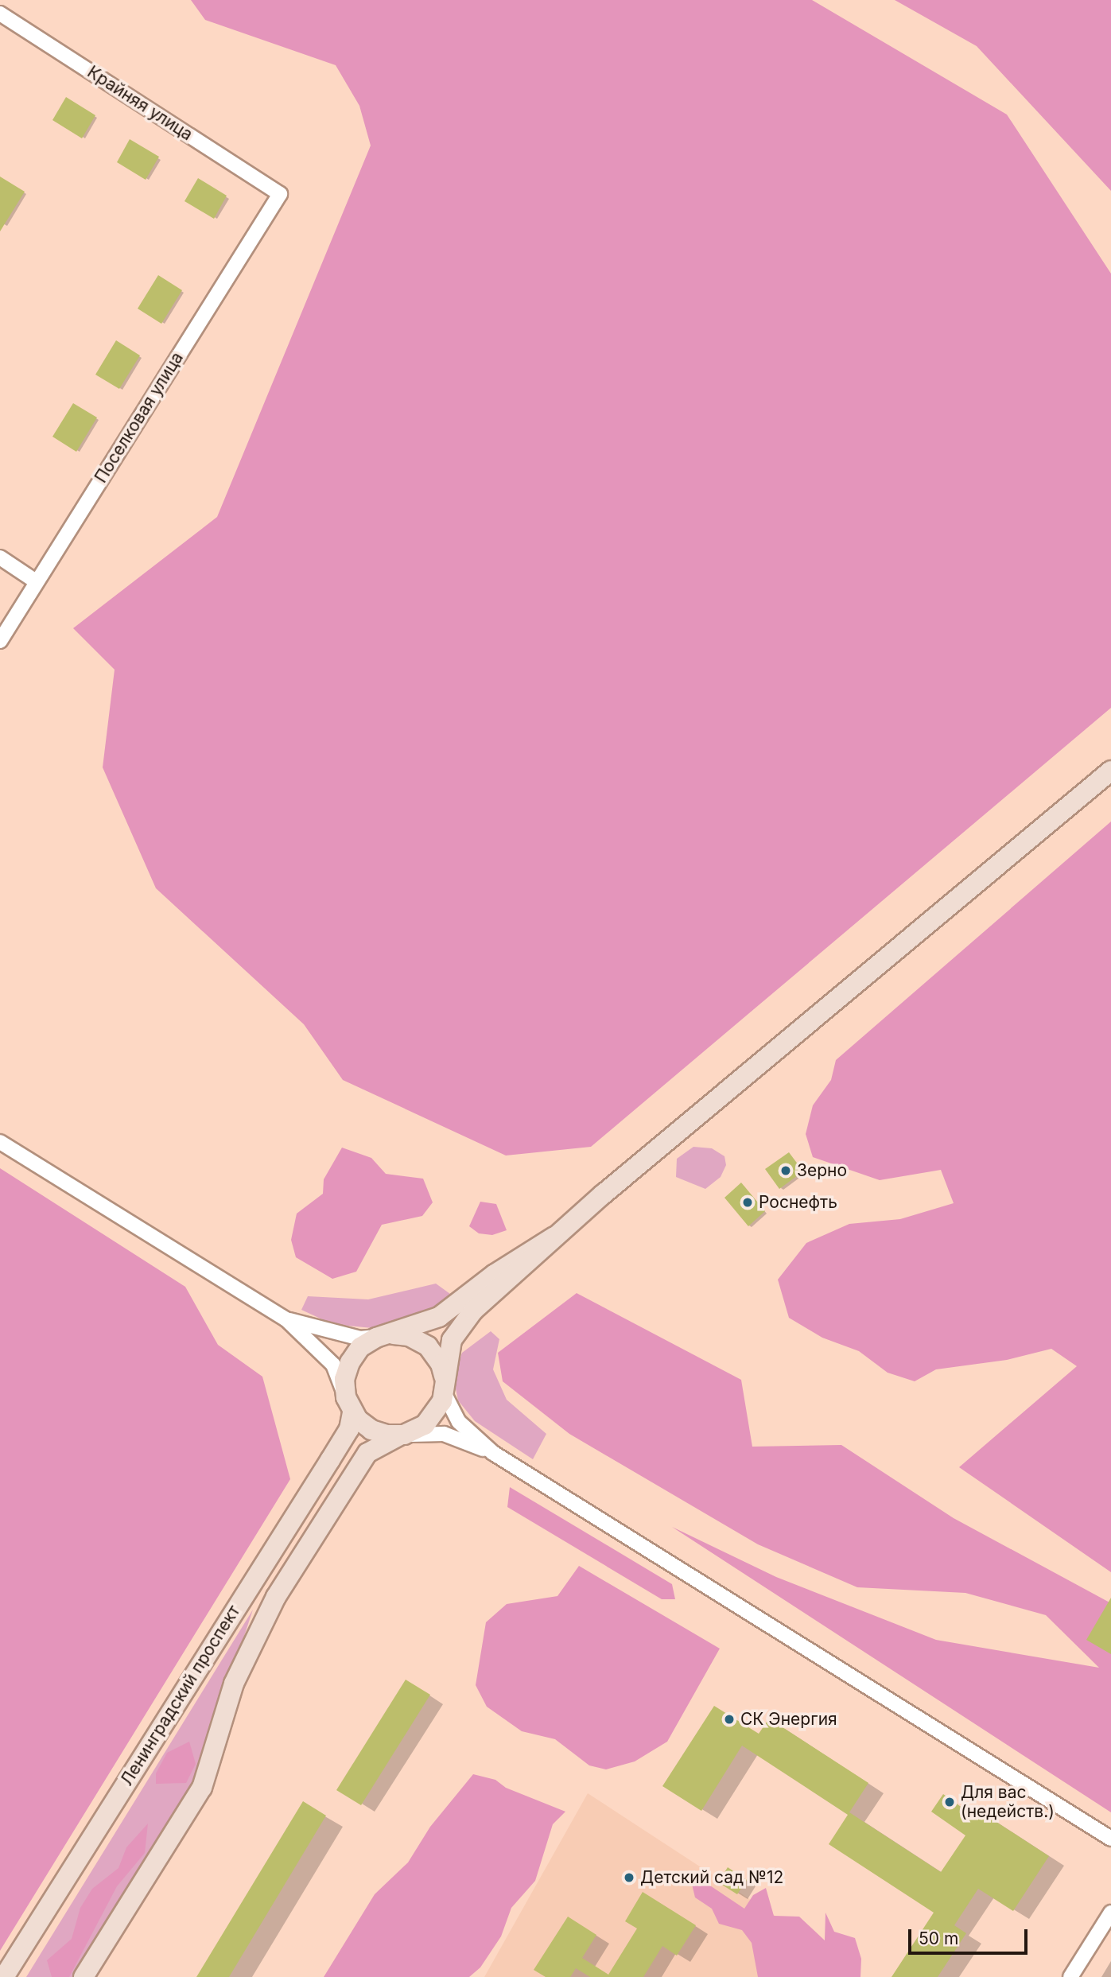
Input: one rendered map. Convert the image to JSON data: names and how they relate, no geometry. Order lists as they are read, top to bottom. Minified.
{"streets":{"main road":["Ленинградский проспект"],"street":["Крайняя улица","Поселковая улица"]},"crossings":[["Крайняя улица","Поселковая улица"]],"places":["Зерно","Роснефть","СК Энергия","Для вас (недейств.)","Детский сад №12"],"scale_bar":"50 m"}
